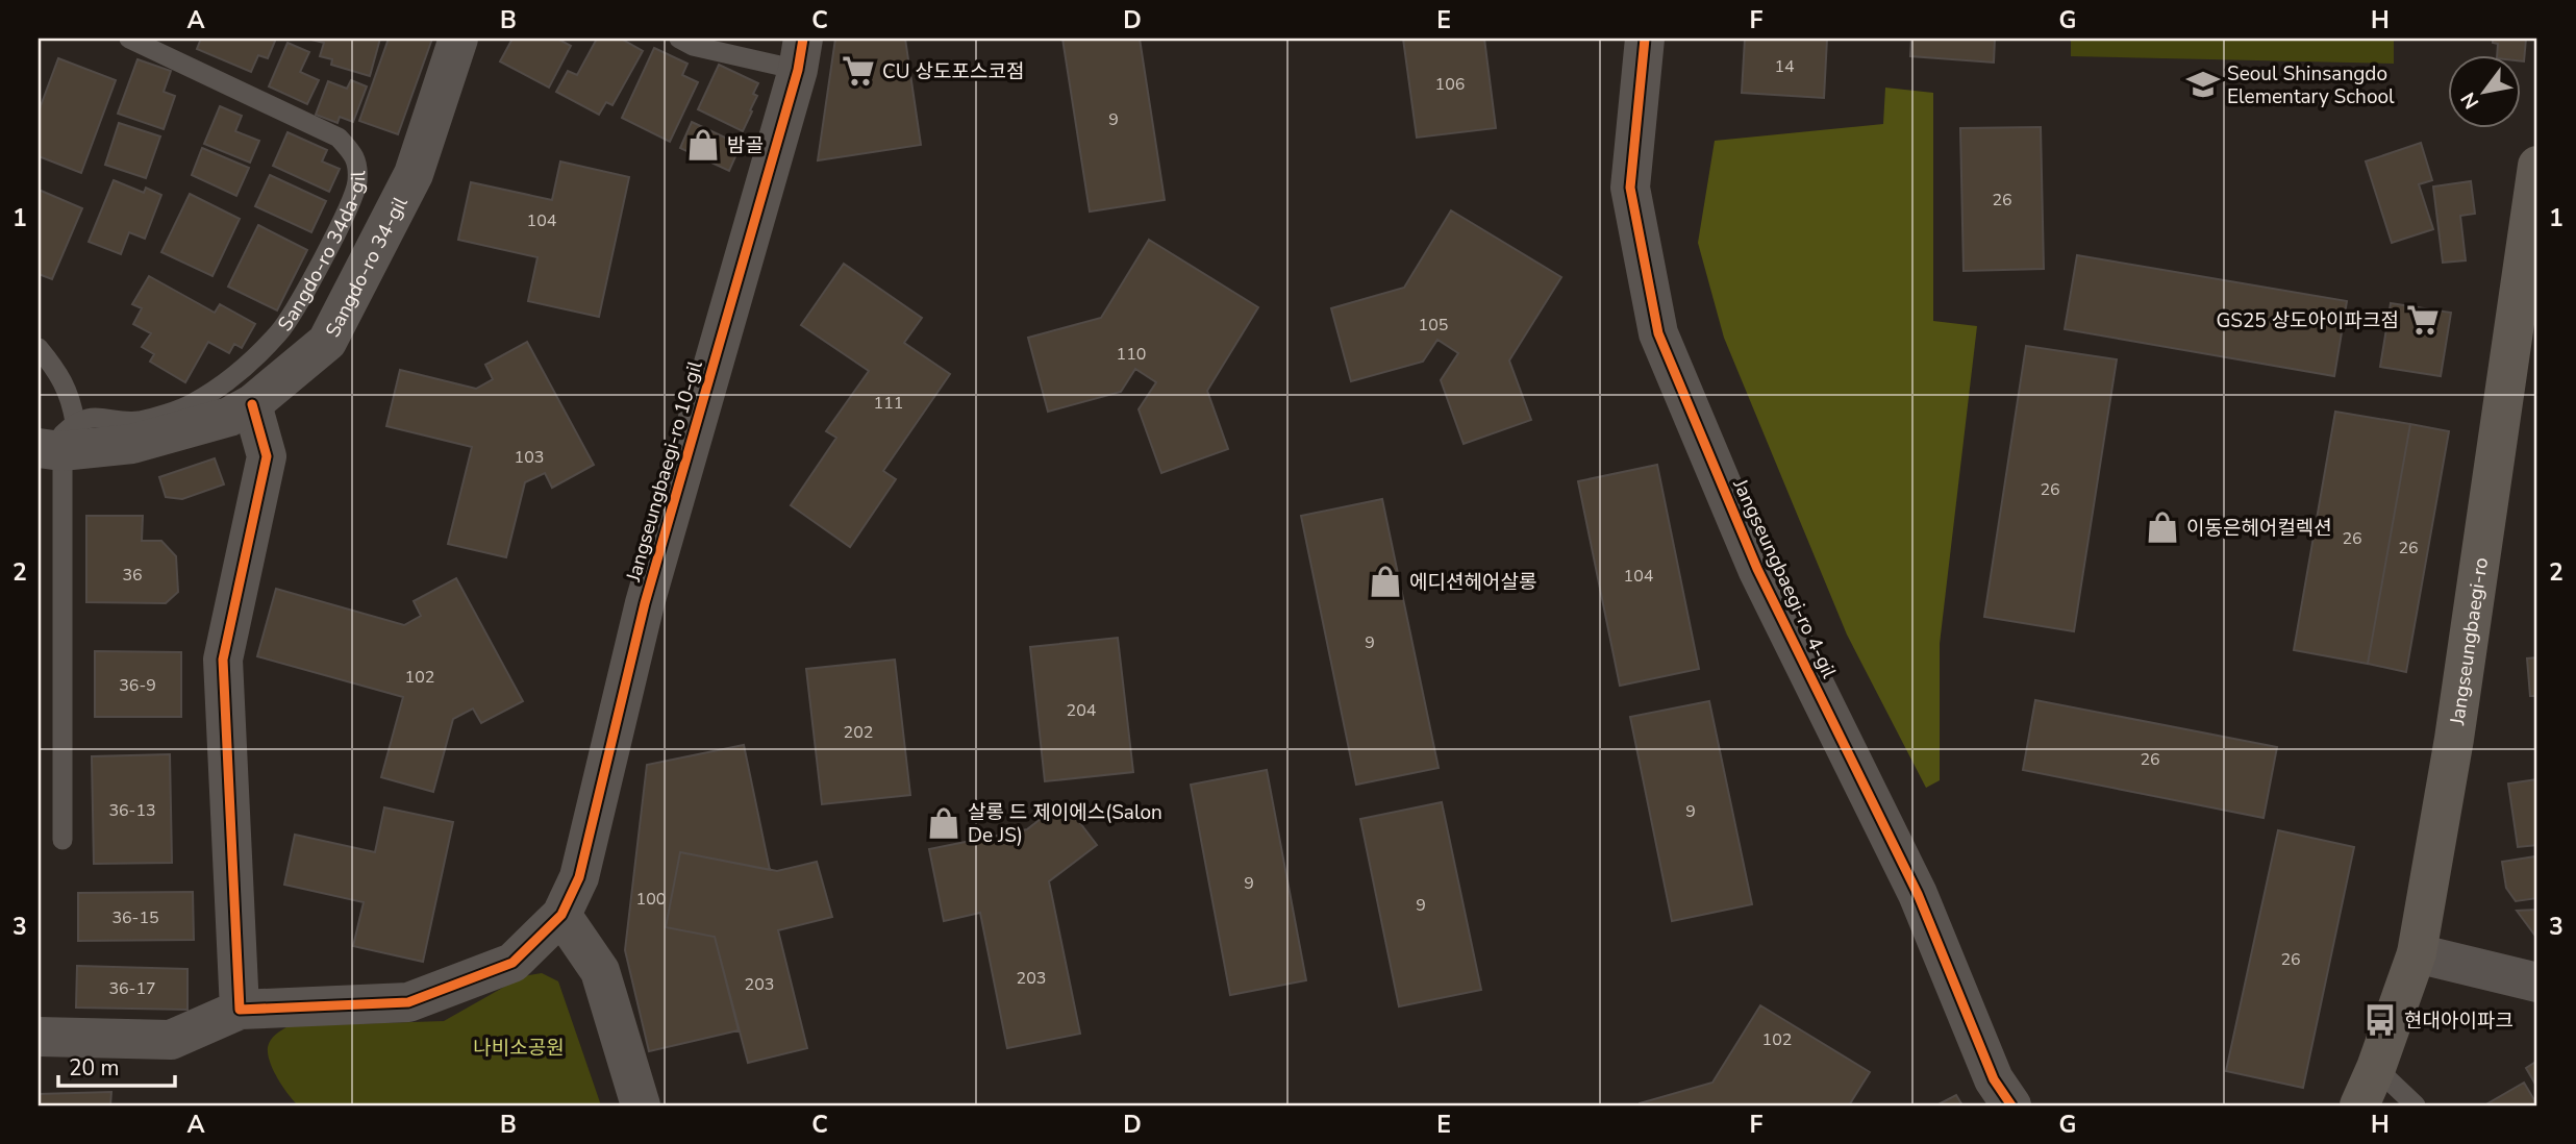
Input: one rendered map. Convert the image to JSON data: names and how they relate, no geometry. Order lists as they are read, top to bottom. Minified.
{"streets":{"main road":["Jangseungbaegi-ro"],"street":["Sangdo-ro 34-gil","Jangseungbaegi-ro 10-gil","Jangseungbaegi-ro 4-gil"],"lane":["Sangdo-ro 34da-gil"]},"crossings":[["Sangdo-ro 34da-gil","Sangdo-ro 34-gil"]],"parks":["나비소공원"],"places":{"supermarket":["CU 상도포스코점","GS25 상도아이파크점"],"school or university":["Seoul Shinsangdo Elementary School"],"shop":["밤골","이동은헤어컬렉션","에디션헤어살롱","살롱 드 제이에스(Salon De JS)"],"bus stop":["현대아이파크"]},"house_numbers":["14","106","9","26","104","105","110","111","103","26","26","26","36","104","9","102","36-9","204","202","26","36-13","9","9","100","9","36-15","26","203","203","36-17","102"],"scale_bar":"20 m","north":"bottom left","grid":{"columns":["A","B","C","D","E","F","G","H"],"rows":["1","2","3"]}}
